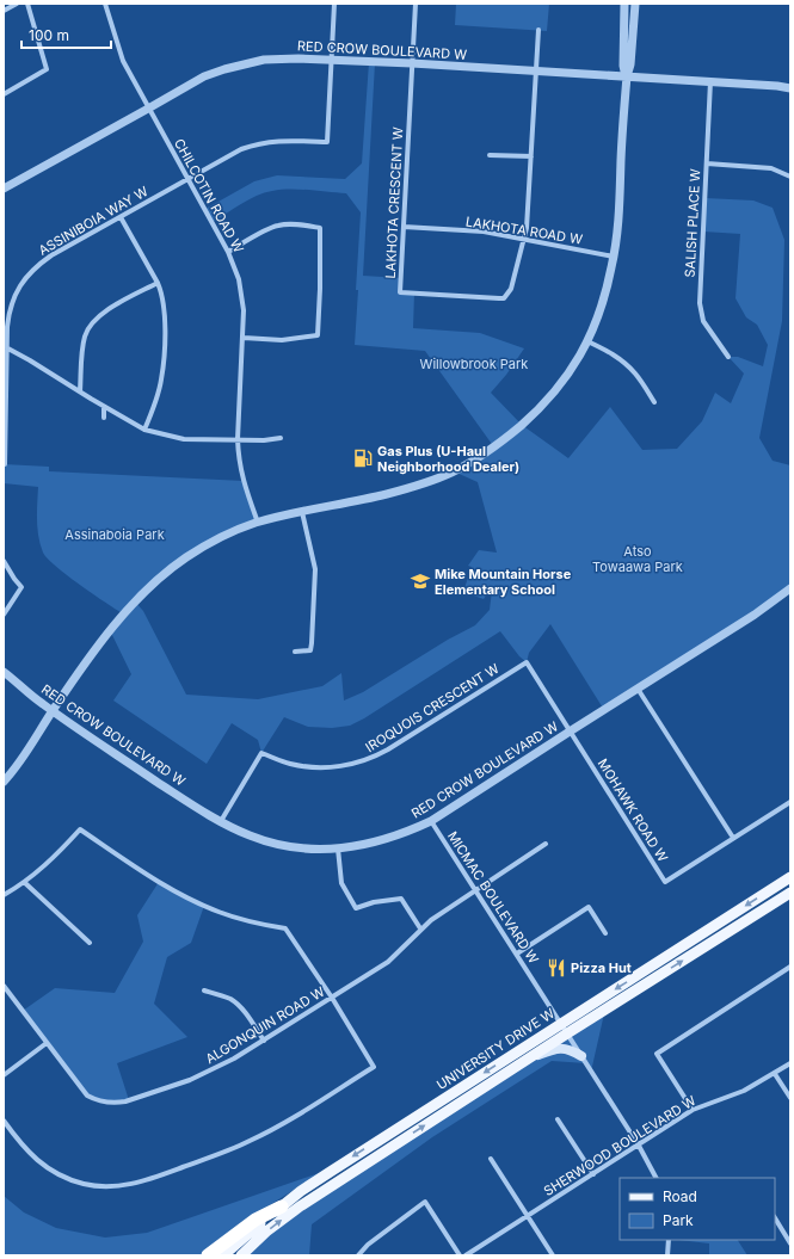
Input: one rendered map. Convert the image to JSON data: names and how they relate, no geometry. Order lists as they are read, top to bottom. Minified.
{"streets":{"main road":["UNIVERSITY DRIVE W"],"street":["RED CROW BOULEVARD W","CHILCOTIN ROAD W","LAKHOTA CRESCENT W","ASSINIBOIA WAY W","SALISH PLACE W","LAKHOTA ROAD W","IROQUOIS CRESCENT W","MOHAWK ROAD W","MICMAC BOULEVARD W","ALGONQUIN ROAD W","SHERWOOD BOULEVARD W"]},"crossings":[["RED CROW BOULEVARD W","CHILCOTIN ROAD W"],["RED CROW BOULEVARD W","LAKHOTA CRESCENT W"],["RED CROW BOULEVARD W","ASSINIBOIA WAY W"],["RED CROW BOULEVARD W","SALISH PLACE W"],["RED CROW BOULEVARD W","IROQUOIS CRESCENT W"],["RED CROW BOULEVARD W","MOHAWK ROAD W"],["RED CROW BOULEVARD W","MICMAC BOULEVARD W"],["CHILCOTIN ROAD W","ASSINIBOIA WAY W"],["LAKHOTA CRESCENT W","LAKHOTA ROAD W"],["IROQUOIS CRESCENT W","MOHAWK ROAD W"],["MICMAC BOULEVARD W","ALGONQUIN ROAD W"],["MICMAC BOULEVARD W","UNIVERSITY DRIVE W"],["MICMAC BOULEVARD W","SHERWOOD BOULEVARD W"]],"parks":["Willowbrook Park","Assinaboia Park","Atso Towaawa Park"],"places":{"fuel station":["Gas Plus (U-Haul Neighborhood Dealer)"],"school or university":["Mike Mountain Horse Elementary School"],"restaurant":["Pizza Hut"]},"legend":["Road","Park"],"scale_bar":"100 m"}
